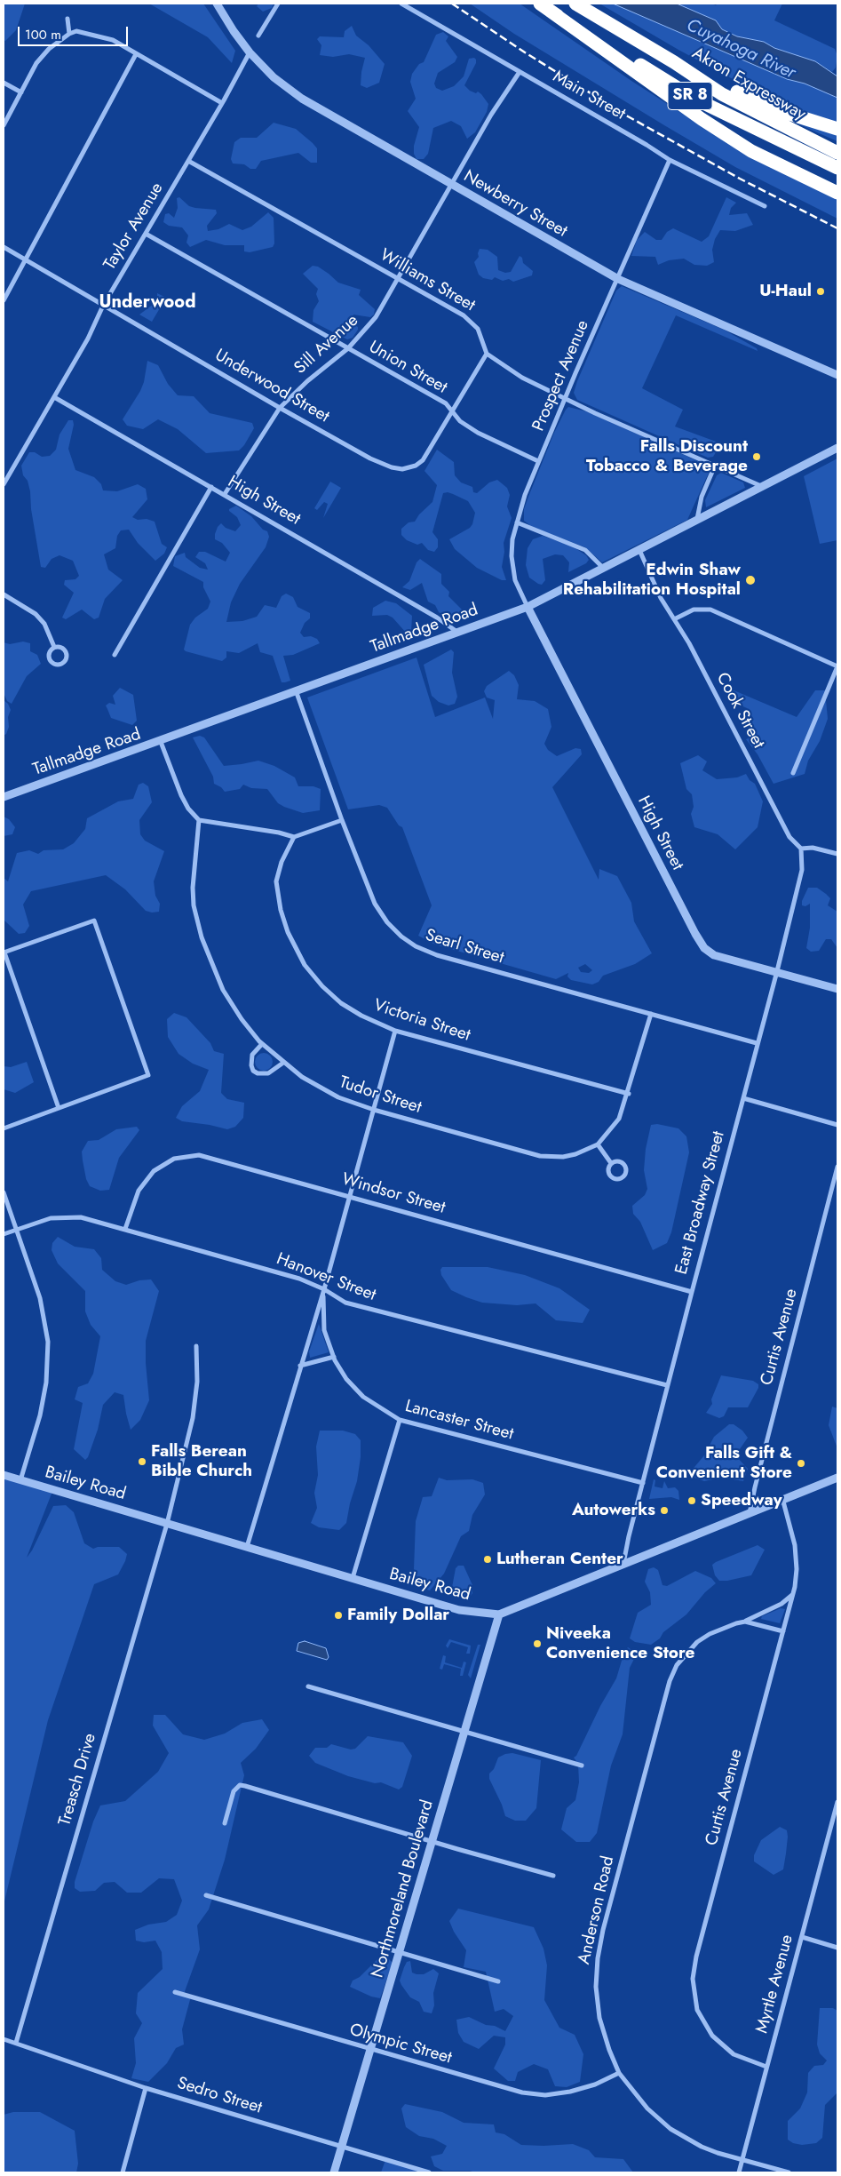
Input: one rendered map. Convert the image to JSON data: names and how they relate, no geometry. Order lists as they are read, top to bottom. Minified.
{"streets":{"highway":["Akron Expressway","SR 8"],"street":["Main Street","Newberry Street","Taylor Avenue","Williams Street","Sill Avenue","Union Street","Prospect Avenue","Underwood Street","High Street","Tallmadge Road","Cook Street","Searl Street","Victoria Street","Tudor Street","Windsor Street","East Broadway Street","Hanover Street","Curtis Avenue","Lancaster Street","Bailey Road","Treasch Drive","Northmoreland Boulevard","Anderson Road","Myrtle Avenue","Olympic Street","Sedro Street"]},"crossings":[["Main Street","Sill Avenue"],["Main Street","Prospect Avenue"],["Newberry Street","Taylor Avenue"],["Newberry Street","Sill Avenue"],["Newberry Street","Prospect Avenue"],["Taylor Avenue","Williams Street"],["Taylor Avenue","Union Street"],["Taylor Avenue","Underwood Street"],["Taylor Avenue","High Street"],["Williams Street","Sill Avenue"],["Williams Street","Underwood Street"],["Sill Avenue","Union Street"],["Sill Avenue","Underwood Street"],["Sill Avenue","High Street"],["Union Street","Prospect Avenue"],["Union Street","Underwood Street"],["Prospect Avenue","High Street"],["Prospect Avenue","Tallmadge Road"],["High Street","Tallmadge Road"],["High Street","East Broadway Street"],["Tallmadge Road","Cook Street"],["Tallmadge Road","Searl Street"],["Cook Street","East Broadway Street"],["Searl Street","Tudor Street"],["Searl Street","East Broadway Street"],["Victoria Street","Tudor Street"],["Windsor Street","East Broadway Street"],["Windsor Street","Hanover Street"],["East Broadway Street","Hanover Street"],["East Broadway Street","Lancaster Street"],["East Broadway Street","Bailey Road"],["Hanover Street","Lancaster Street"],["Curtis Avenue","Bailey Road"],["Curtis Avenue","Anderson Road"],["Curtis Avenue","Myrtle Avenue"],["Bailey Road","Treasch Drive"],["Bailey Road","Northmoreland Boulevard"],["Treasch Drive","Sedro Street"],["Northmoreland Boulevard","Olympic Street"],["Northmoreland Boulevard","Sedro Street"],["Anderson Road","Myrtle Avenue"],["Anderson Road","Olympic Street"]],"districts":["Underwood"],"water":["Cuyahoga River"],"places":["U-Haul","Falls Discount Tobacco & Beverage","Edwin Shaw Rehabilitation Hospital","Falls Berean Bible Church","Falls Gift & Convenient Store","Speedway","Autowerks","Lutheran Center","Family Dollar","Niveeka Convenience Store"],"scale_bar":"100 m"}
